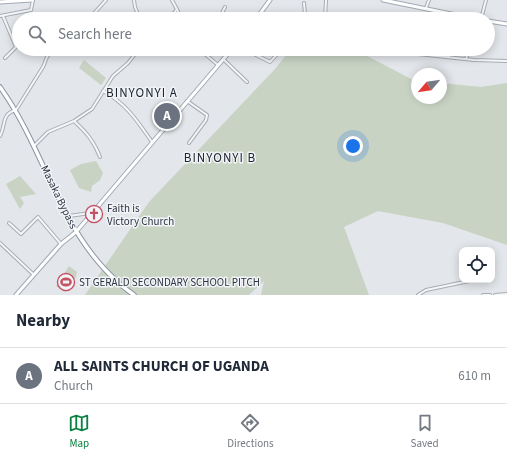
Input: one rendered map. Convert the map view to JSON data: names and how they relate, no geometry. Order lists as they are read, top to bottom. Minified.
{"streets":{"highway":["Masaka Bypass"]},"districts":["BINYONYI A","BINYONYI B"],"places":{"church":["Faith is Victory Church"],"sports":["ST GERALD SECONDARY SCHOOL PITCH"]},"north":"bottom left","page":{"search":"Search here","pins":"A","heading":"Nearby","list":[{"mark":"A","name":"ALL SAINTS CHURCH OF UGANDA","note":"Church","value":"610 m"}],"nav":["Map","Directions","Saved"]}}
